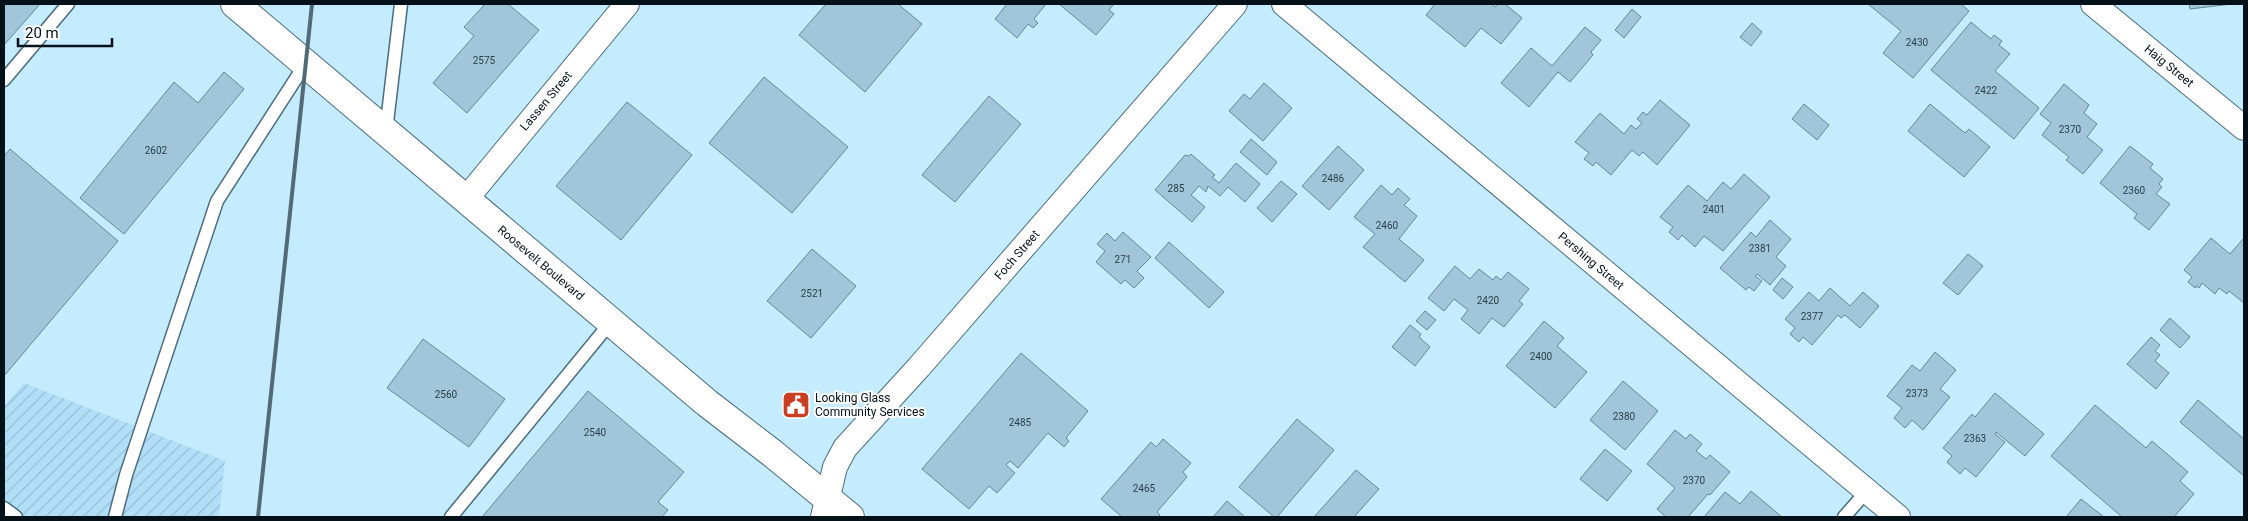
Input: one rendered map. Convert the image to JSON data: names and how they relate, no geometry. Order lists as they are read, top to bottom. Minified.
{"streets":{"main road":["Roosevelt Boulevard"],"street":["Haig Street","Lassen Street","Foch Street","Pershing Street"]},"crossings":[["Lassen Street","Roosevelt Boulevard"],["Foch Street","Roosevelt Boulevard"]],"places":{"public building":["Looking Glass Community Services"]},"house_numbers":["2430","2575","2422","2370","2602","2486","285","2360","2401","2460","2381","271","2521","2420","2377","2400","2373","2560","2380","2485","2540","2363","2370","2465"],"scale_bar":"20 m"}
